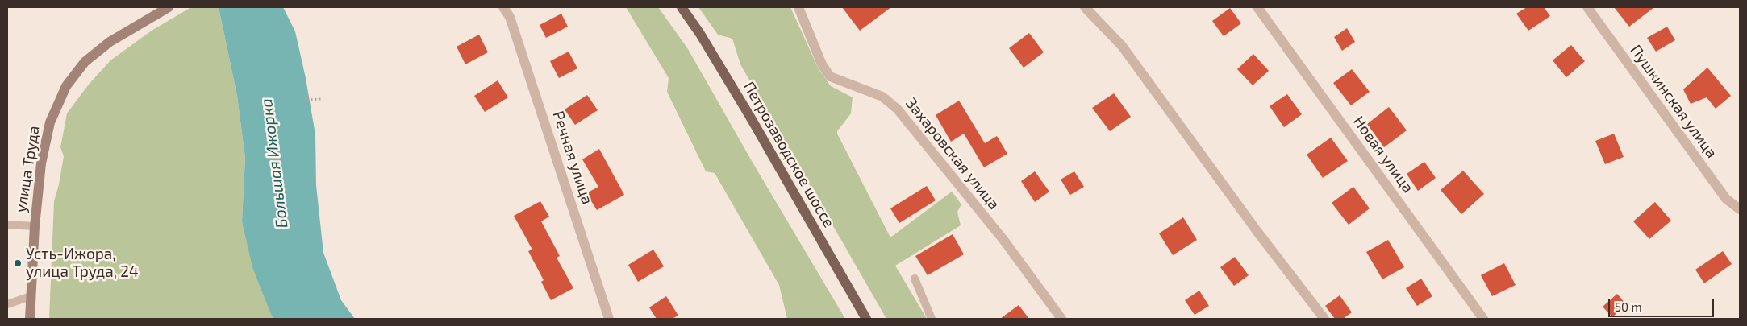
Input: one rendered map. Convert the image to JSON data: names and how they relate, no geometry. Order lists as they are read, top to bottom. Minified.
{"streets":{"main road":["Петрозаводское шоссе","улица Труда"],"street":["Пушкинская улица","Захаровская улица","Новая улица","Речная улица"]},"water":["Большая Ижорка"],"places":["Усть-Ижора, улица Труда, 24"],"scale_bar":"50 m"}
